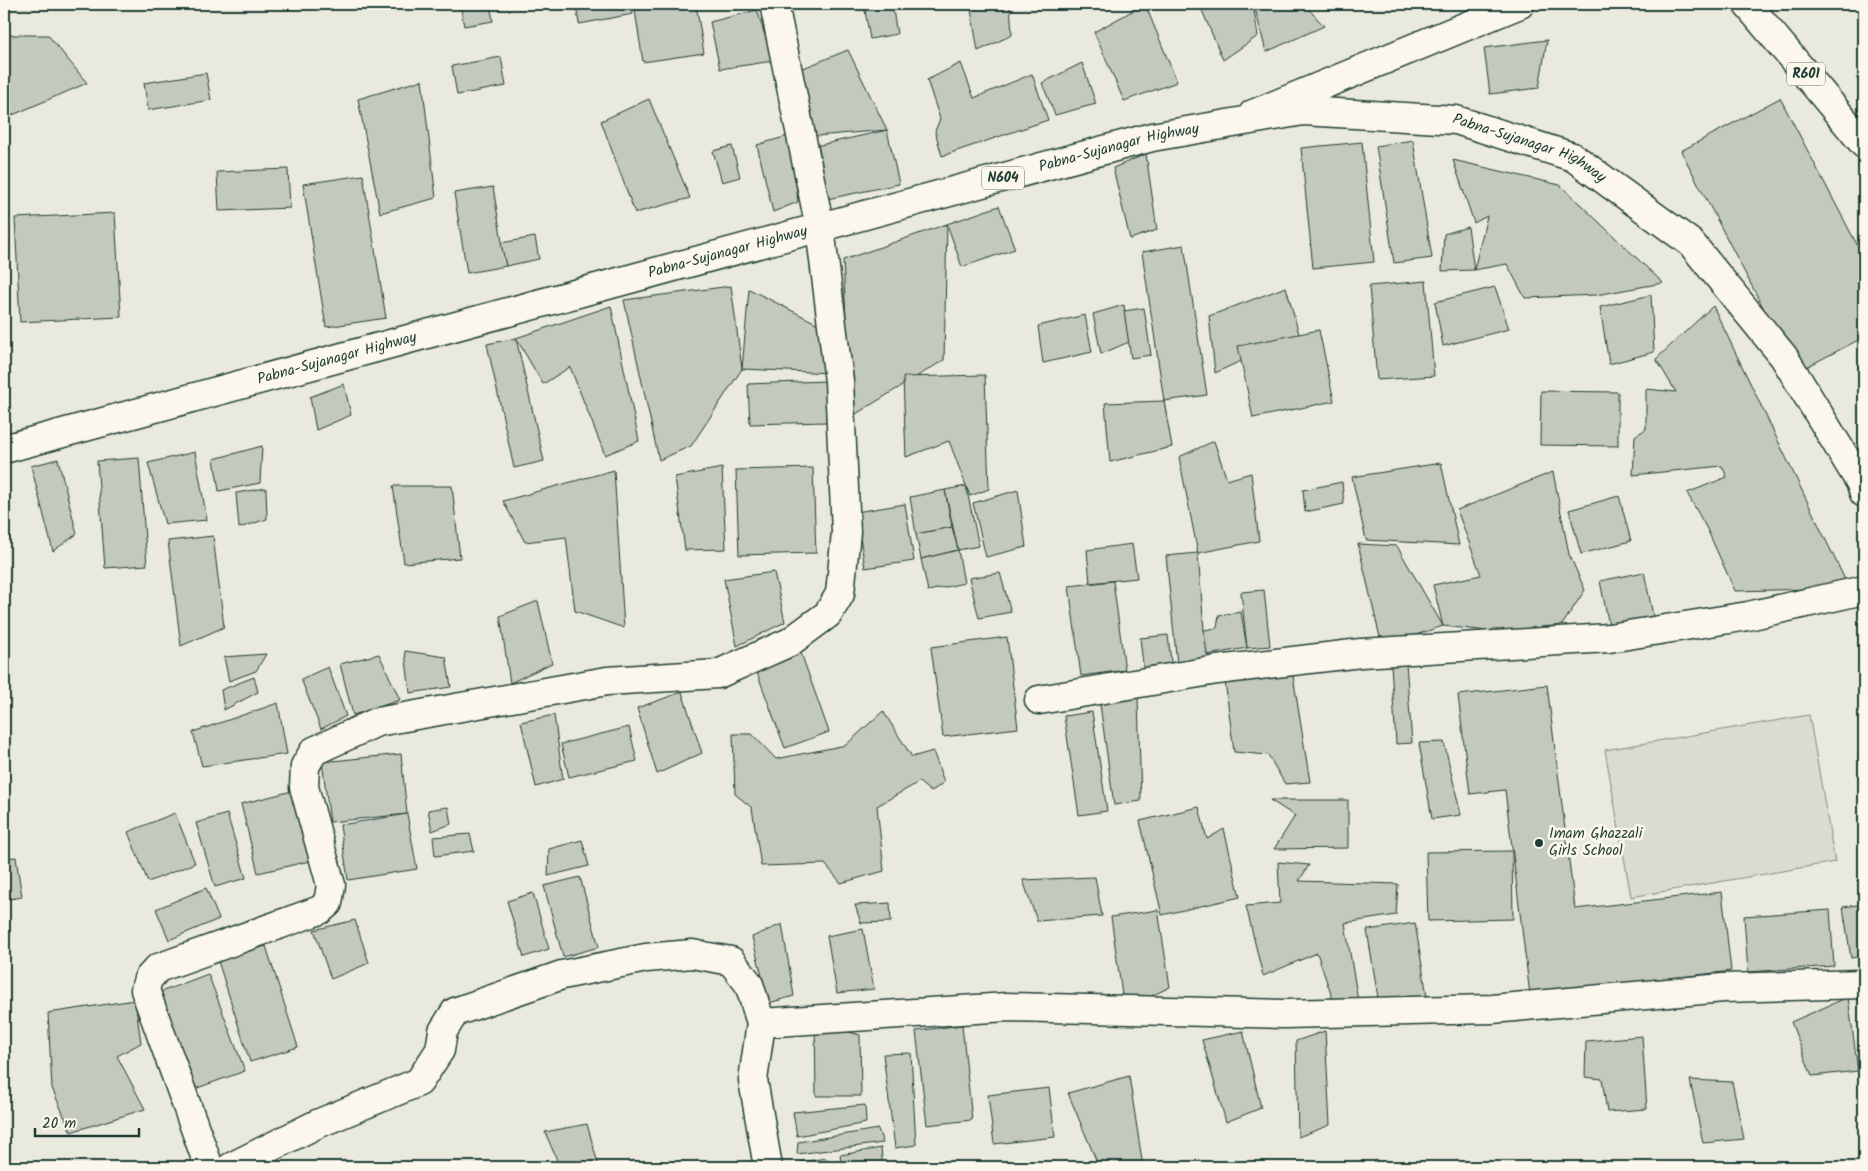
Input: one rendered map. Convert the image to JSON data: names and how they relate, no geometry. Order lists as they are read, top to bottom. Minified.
{"streets":{"main road":["R601","Pabna-Sujanagar Highway","N604"]},"places":["Imam Ghazzali Girls School"],"scale_bar":"20 m"}
